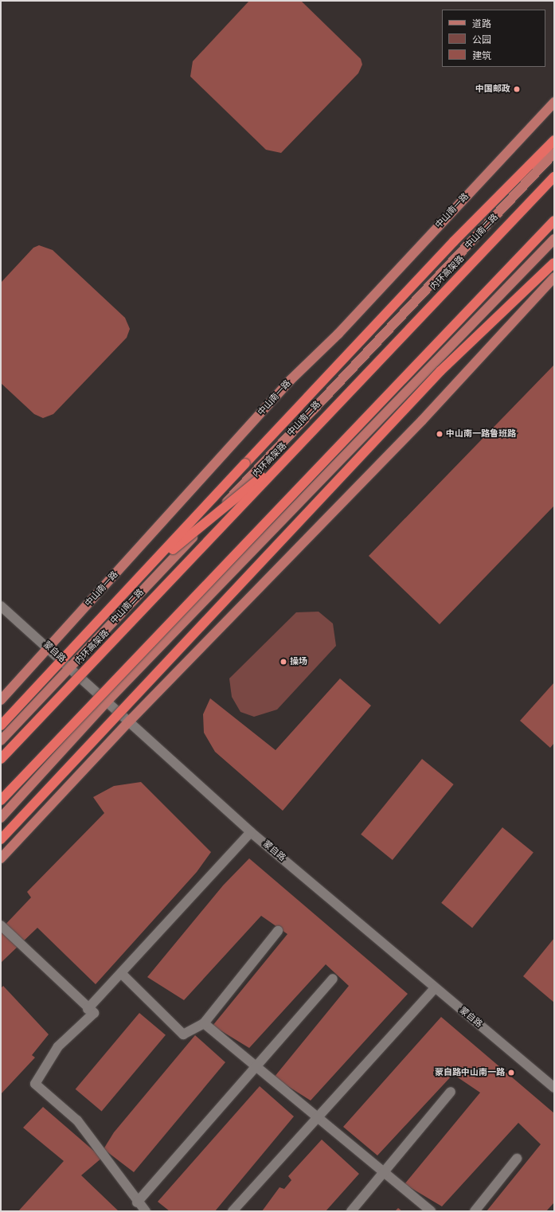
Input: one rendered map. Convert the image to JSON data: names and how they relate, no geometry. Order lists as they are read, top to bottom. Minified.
{"streets":{"highway":["内环高架路"],"main road":["中山南一路","中山南二路"],"street":["蒙自路"]},"crossings":[["中山南一路","蒙自路"],["中山南二路","蒙自路"]],"places":["中国邮政","中山南一路鲁班路","操场","蒙自路中山南一路"],"legend":["道路","公园","建筑"]}
